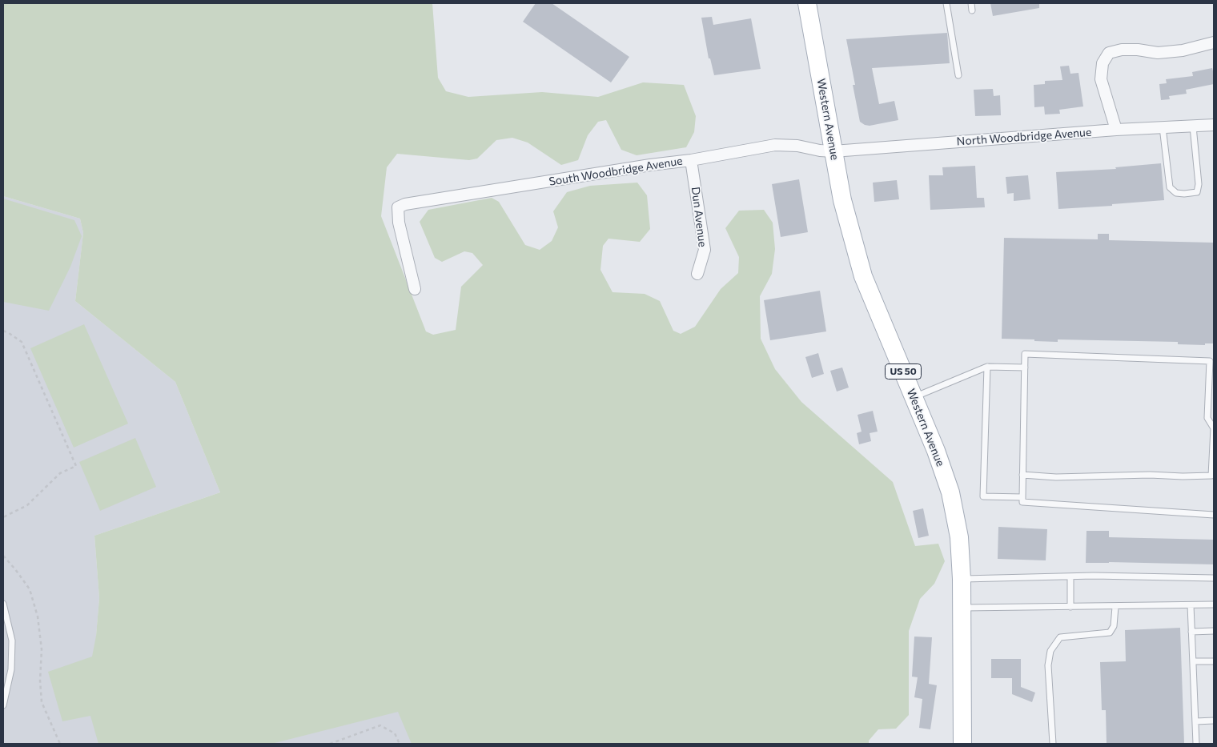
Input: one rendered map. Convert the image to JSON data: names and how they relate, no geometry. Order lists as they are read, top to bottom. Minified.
{"streets":{"main road":["Western Avenue","US 50"],"street":["North Woodbridge Avenue","South Woodbridge Avenue","Dun Avenue"]},"crossings":[["Western Avenue","North Woodbridge Avenue"],["Western Avenue","South Woodbridge Avenue"],["North Woodbridge Avenue","South Woodbridge Avenue"],["South Woodbridge Avenue","Dun Avenue"]]}
